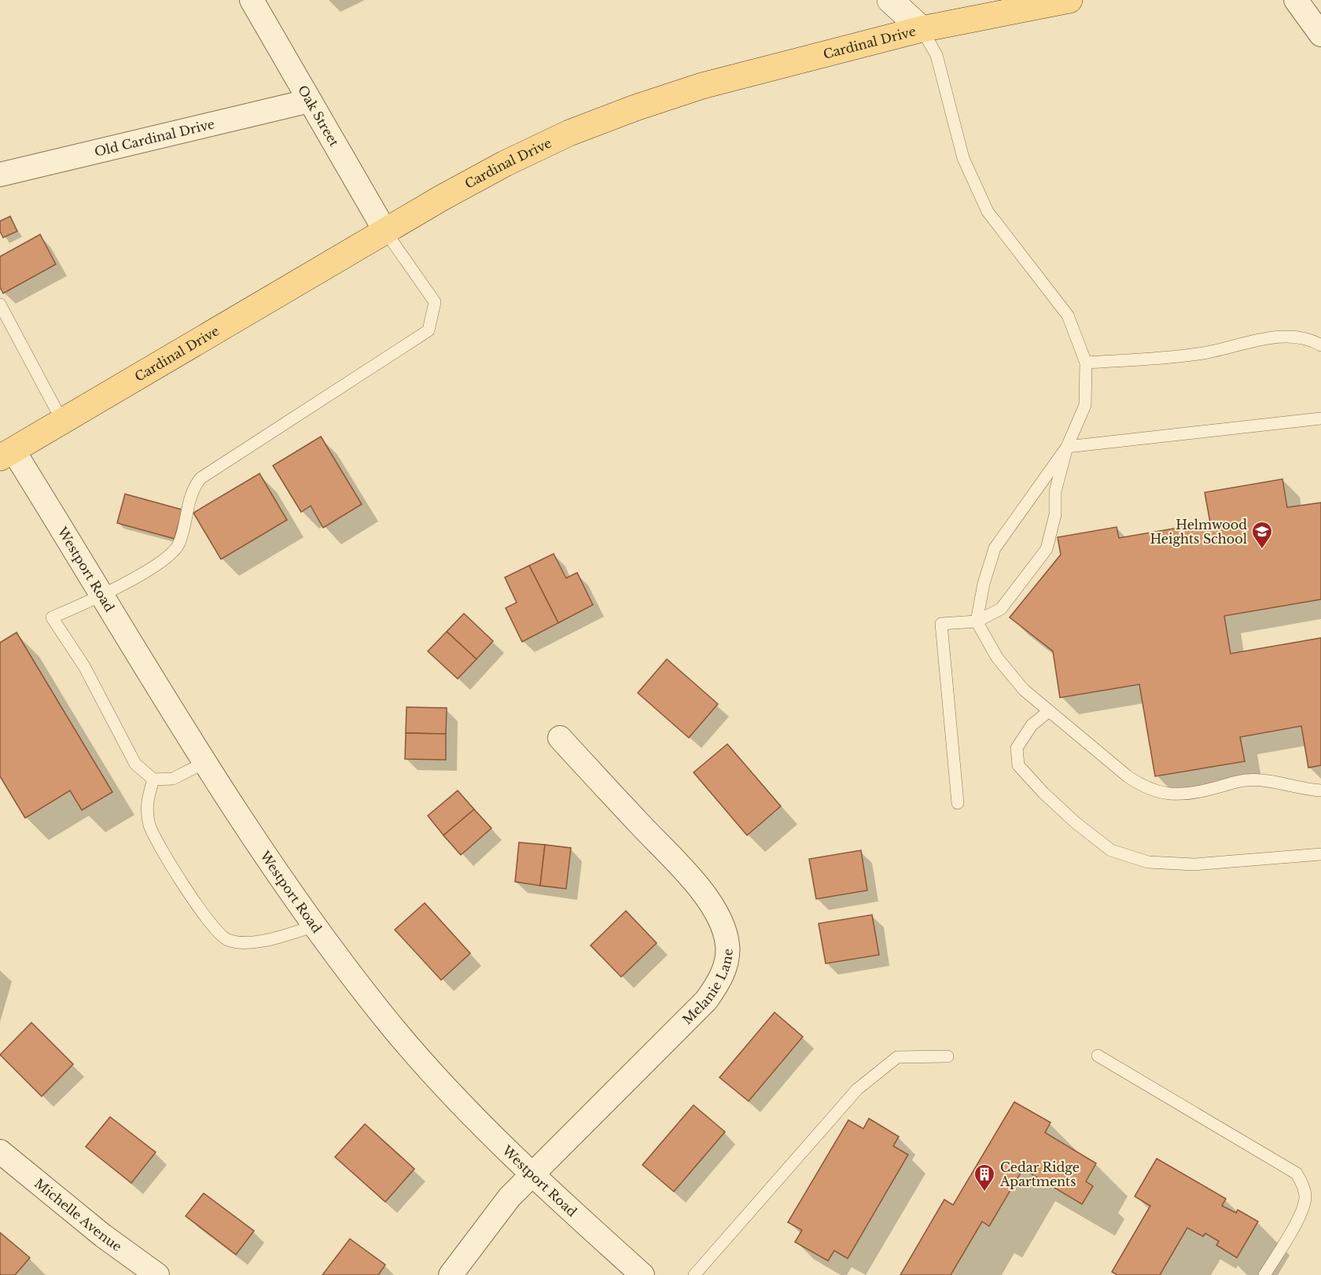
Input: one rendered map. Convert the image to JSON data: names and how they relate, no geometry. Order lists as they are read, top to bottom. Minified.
{"streets":{"main road":["Cardinal Drive"],"street":["Oak Street","Old Cardinal Drive","Westport Road","Melanie Lane","Michelle Avenue"]},"crossings":[["Cardinal Drive","Oak Street"],["Cardinal Drive","Westport Road"],["Oak Street","Old Cardinal Drive"],["Westport Road","Melanie Lane"]],"places":{"school or university":["Helmwood Heights School"],"building":["Cedar Ridge Apartments"]}}
